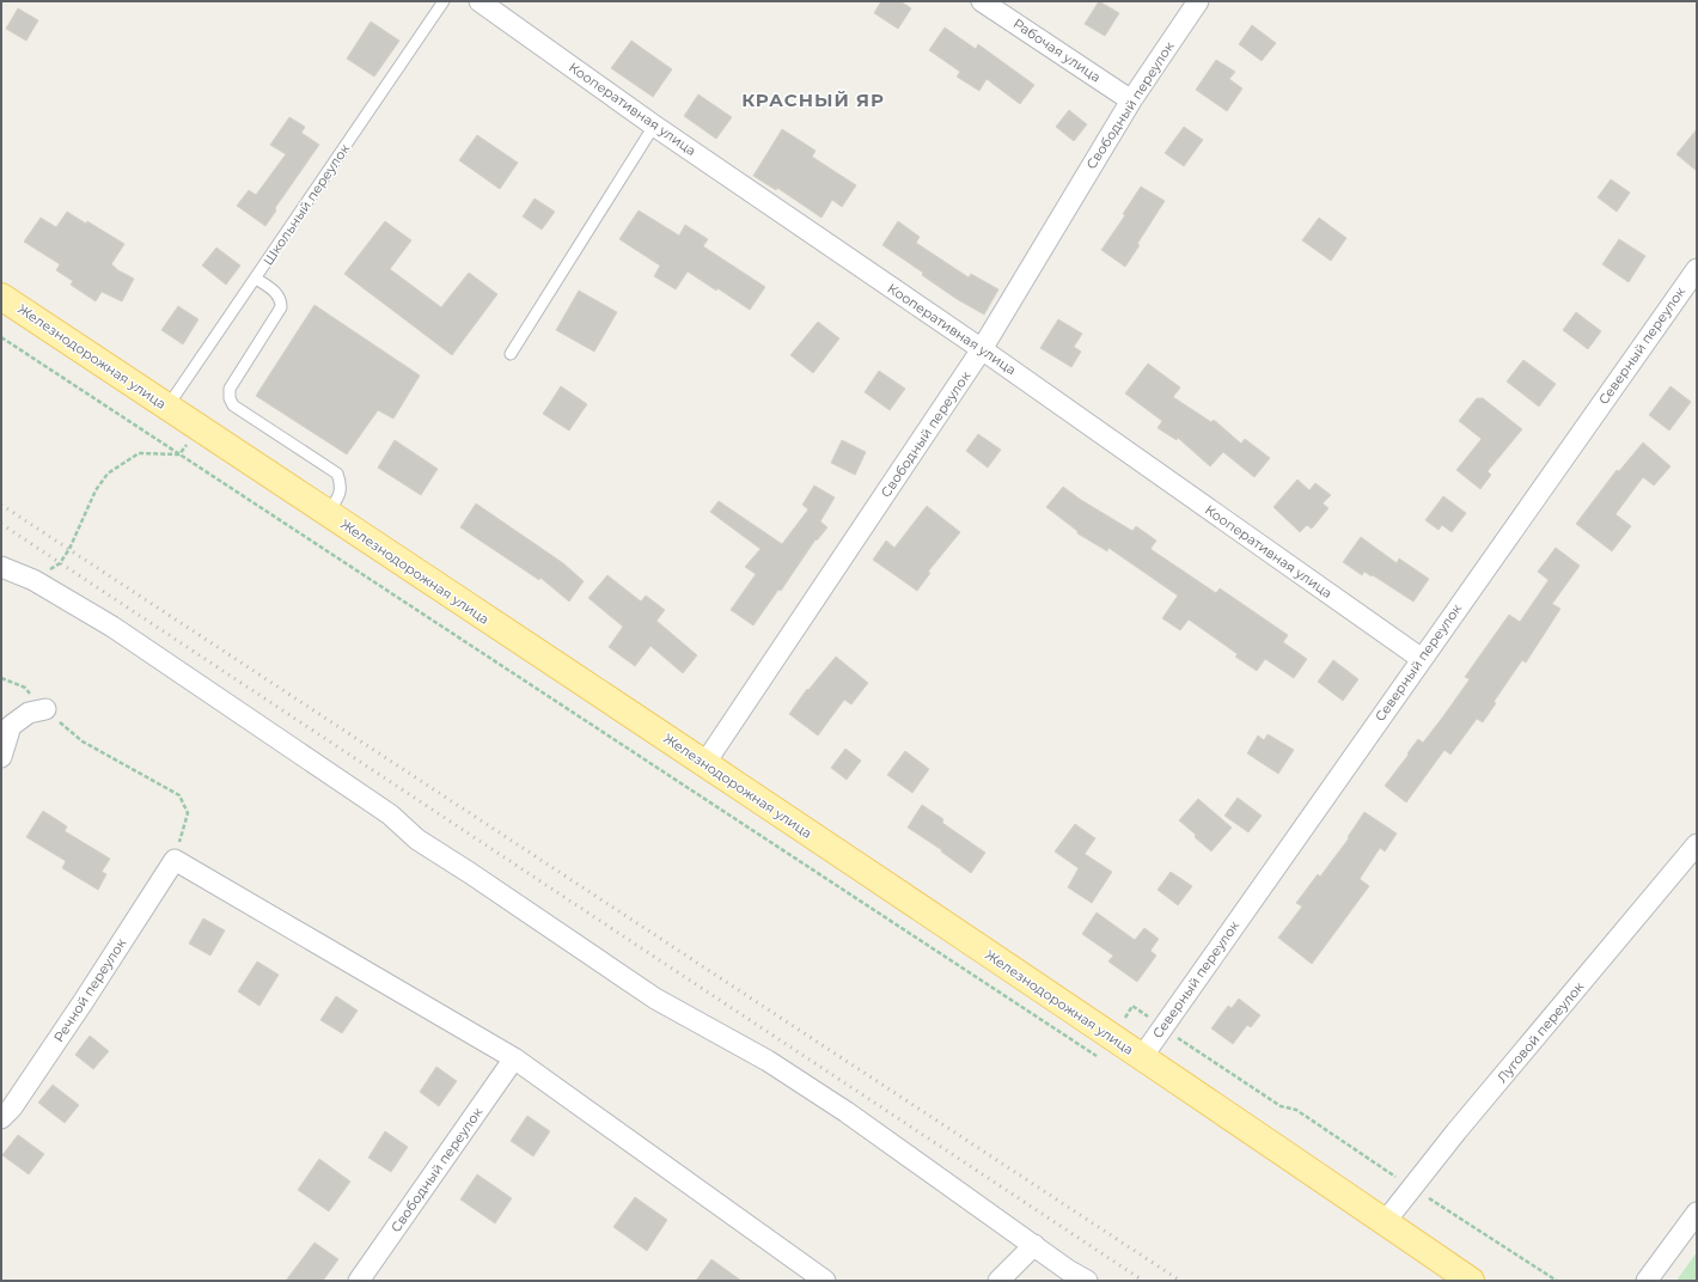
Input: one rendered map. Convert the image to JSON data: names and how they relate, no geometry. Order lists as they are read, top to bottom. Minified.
{"streets":{"main road":["Железнодорожная улица"],"street":["Рабочая улица","Свободный переулок","Кооперативная улица","Северный переулок","Речной переулок","Луговой переулок"],"lane":["Школьный переулок"]},"crossings":[["Рабочая улица","Свободный переулок"],["Свободный переулок","Кооперативная улица"],["Свободный переулок","Железнодорожная улица"],["Кооперативная улица","Северный переулок"],["Школьный переулок","Железнодорожная улица"],["Северный переулок","Железнодорожная улица"],["Железнодорожная улица","Луговой переулок"]],"districts":["КРАСНЫЙ ЯР"]}
